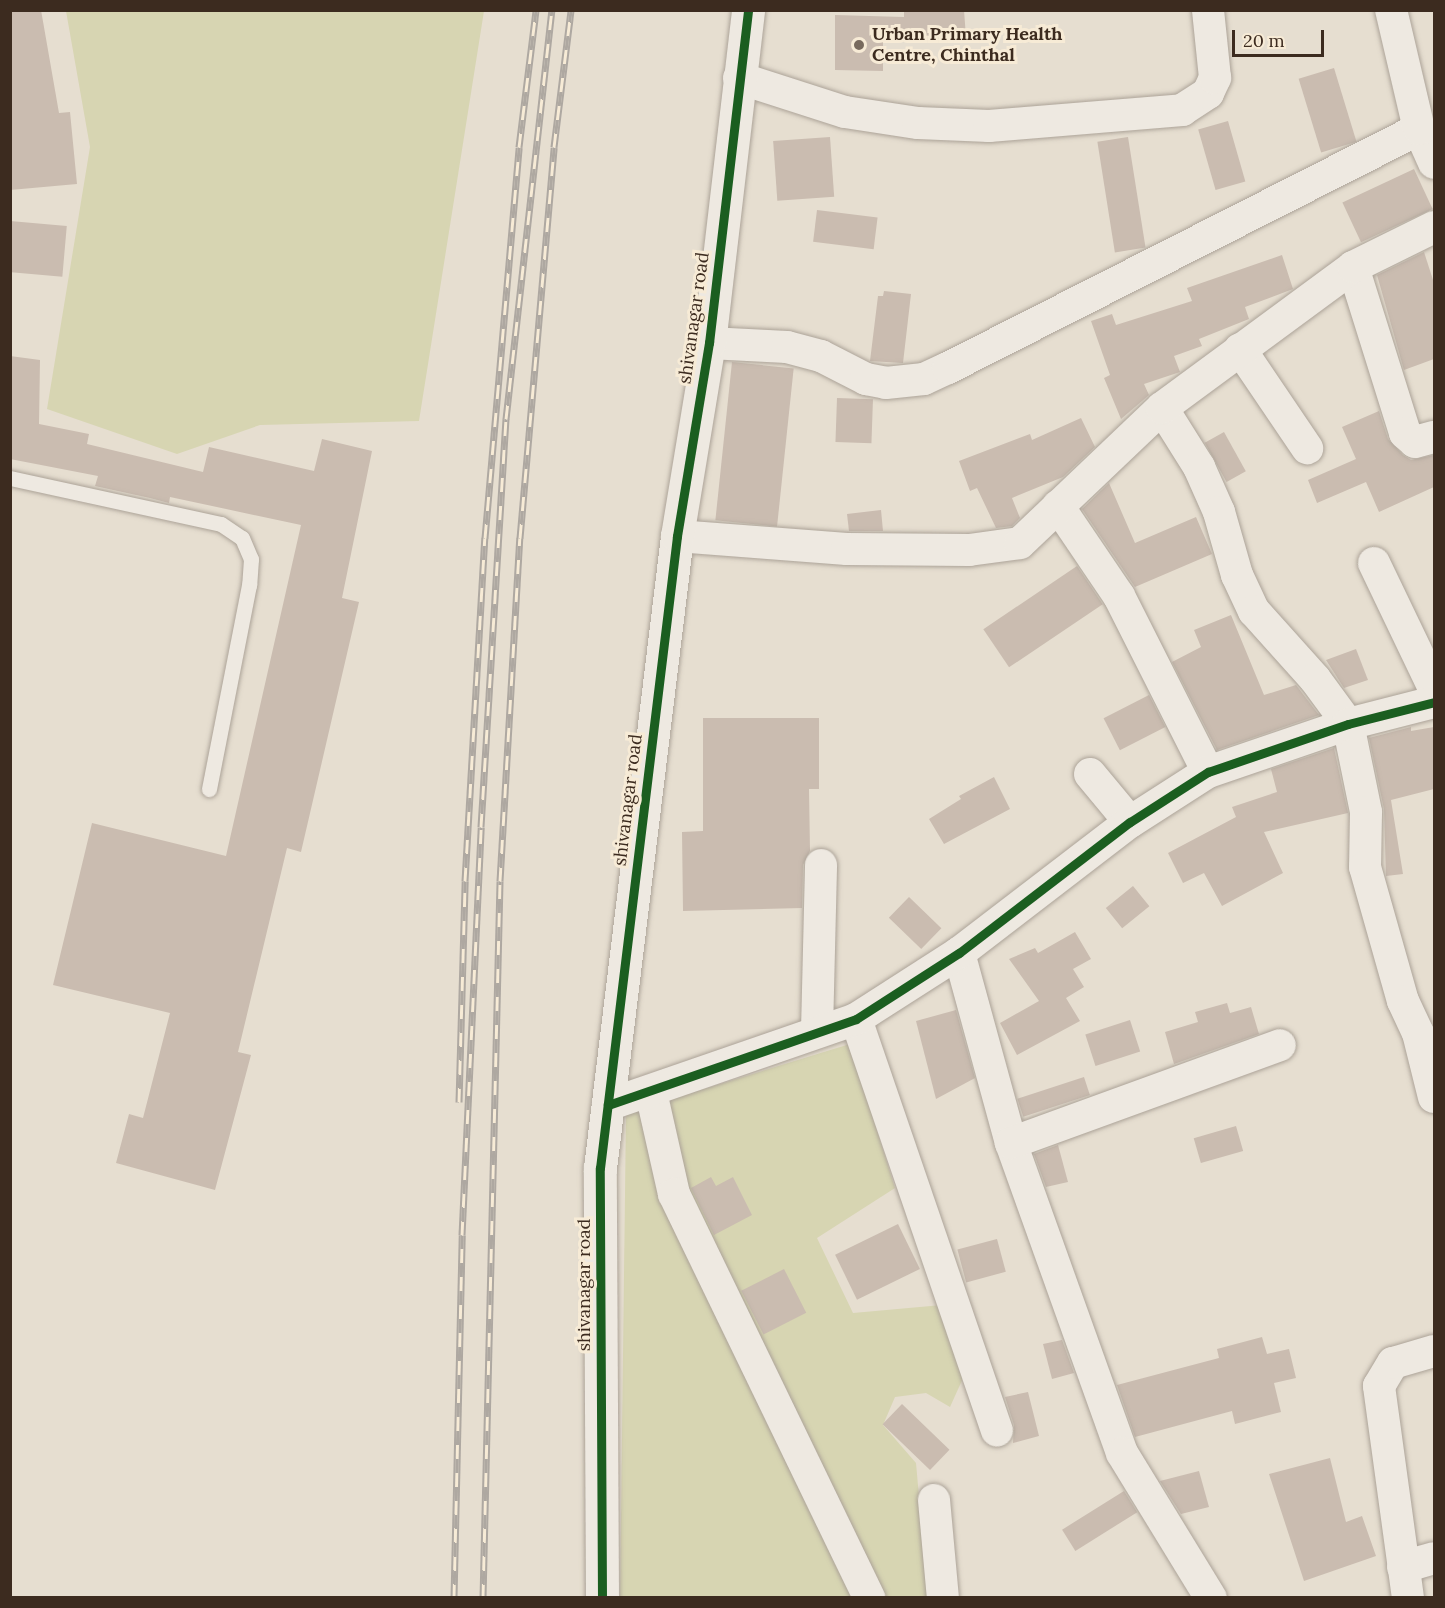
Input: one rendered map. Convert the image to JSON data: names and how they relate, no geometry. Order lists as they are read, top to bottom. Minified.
{"streets":{"street":["shivanagar road"]},"places":["Urban Primary Health Centre, Chinthal"],"scale_bar":"20 m"}
